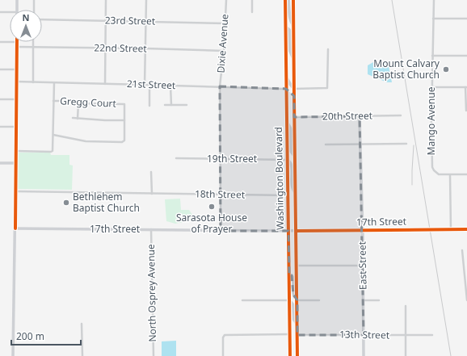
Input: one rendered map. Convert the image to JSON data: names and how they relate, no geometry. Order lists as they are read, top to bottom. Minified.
{"streets":{"main road":["Washington Boulevard"],"street":["23rd Street","Dixie Avenue","22nd Street","21st Street","Gregg Court","20th Street","Mango Avenue","19th Street","18th Street","17th Street","East Street","North Osprey Avenue","13th Street"]},"crossings":[["23rd Street","Dixie Avenue"],["Dixie Avenue","22nd Street"],["Dixie Avenue","21st Street"],["Dixie Avenue","19th Street"],["Dixie Avenue","18th Street"],["Dixie Avenue","17th Street"],["21st Street","Washington Boulevard"],["20th Street","Washington Boulevard"],["20th Street","East Street"],["19th Street","Washington Boulevard"],["Washington Boulevard","18th Street"],["Washington Boulevard","17th Street"],["Washington Boulevard","13th Street"],["17th Street","East Street"],["17th Street","North Osprey Avenue"],["East Street","13th Street"]],"places":["Mount Calvary Baptist Church","Bethlehem Baptist Church","Sarasota House of Prayer"],"scale_bar":"200 m","north":"top"}
